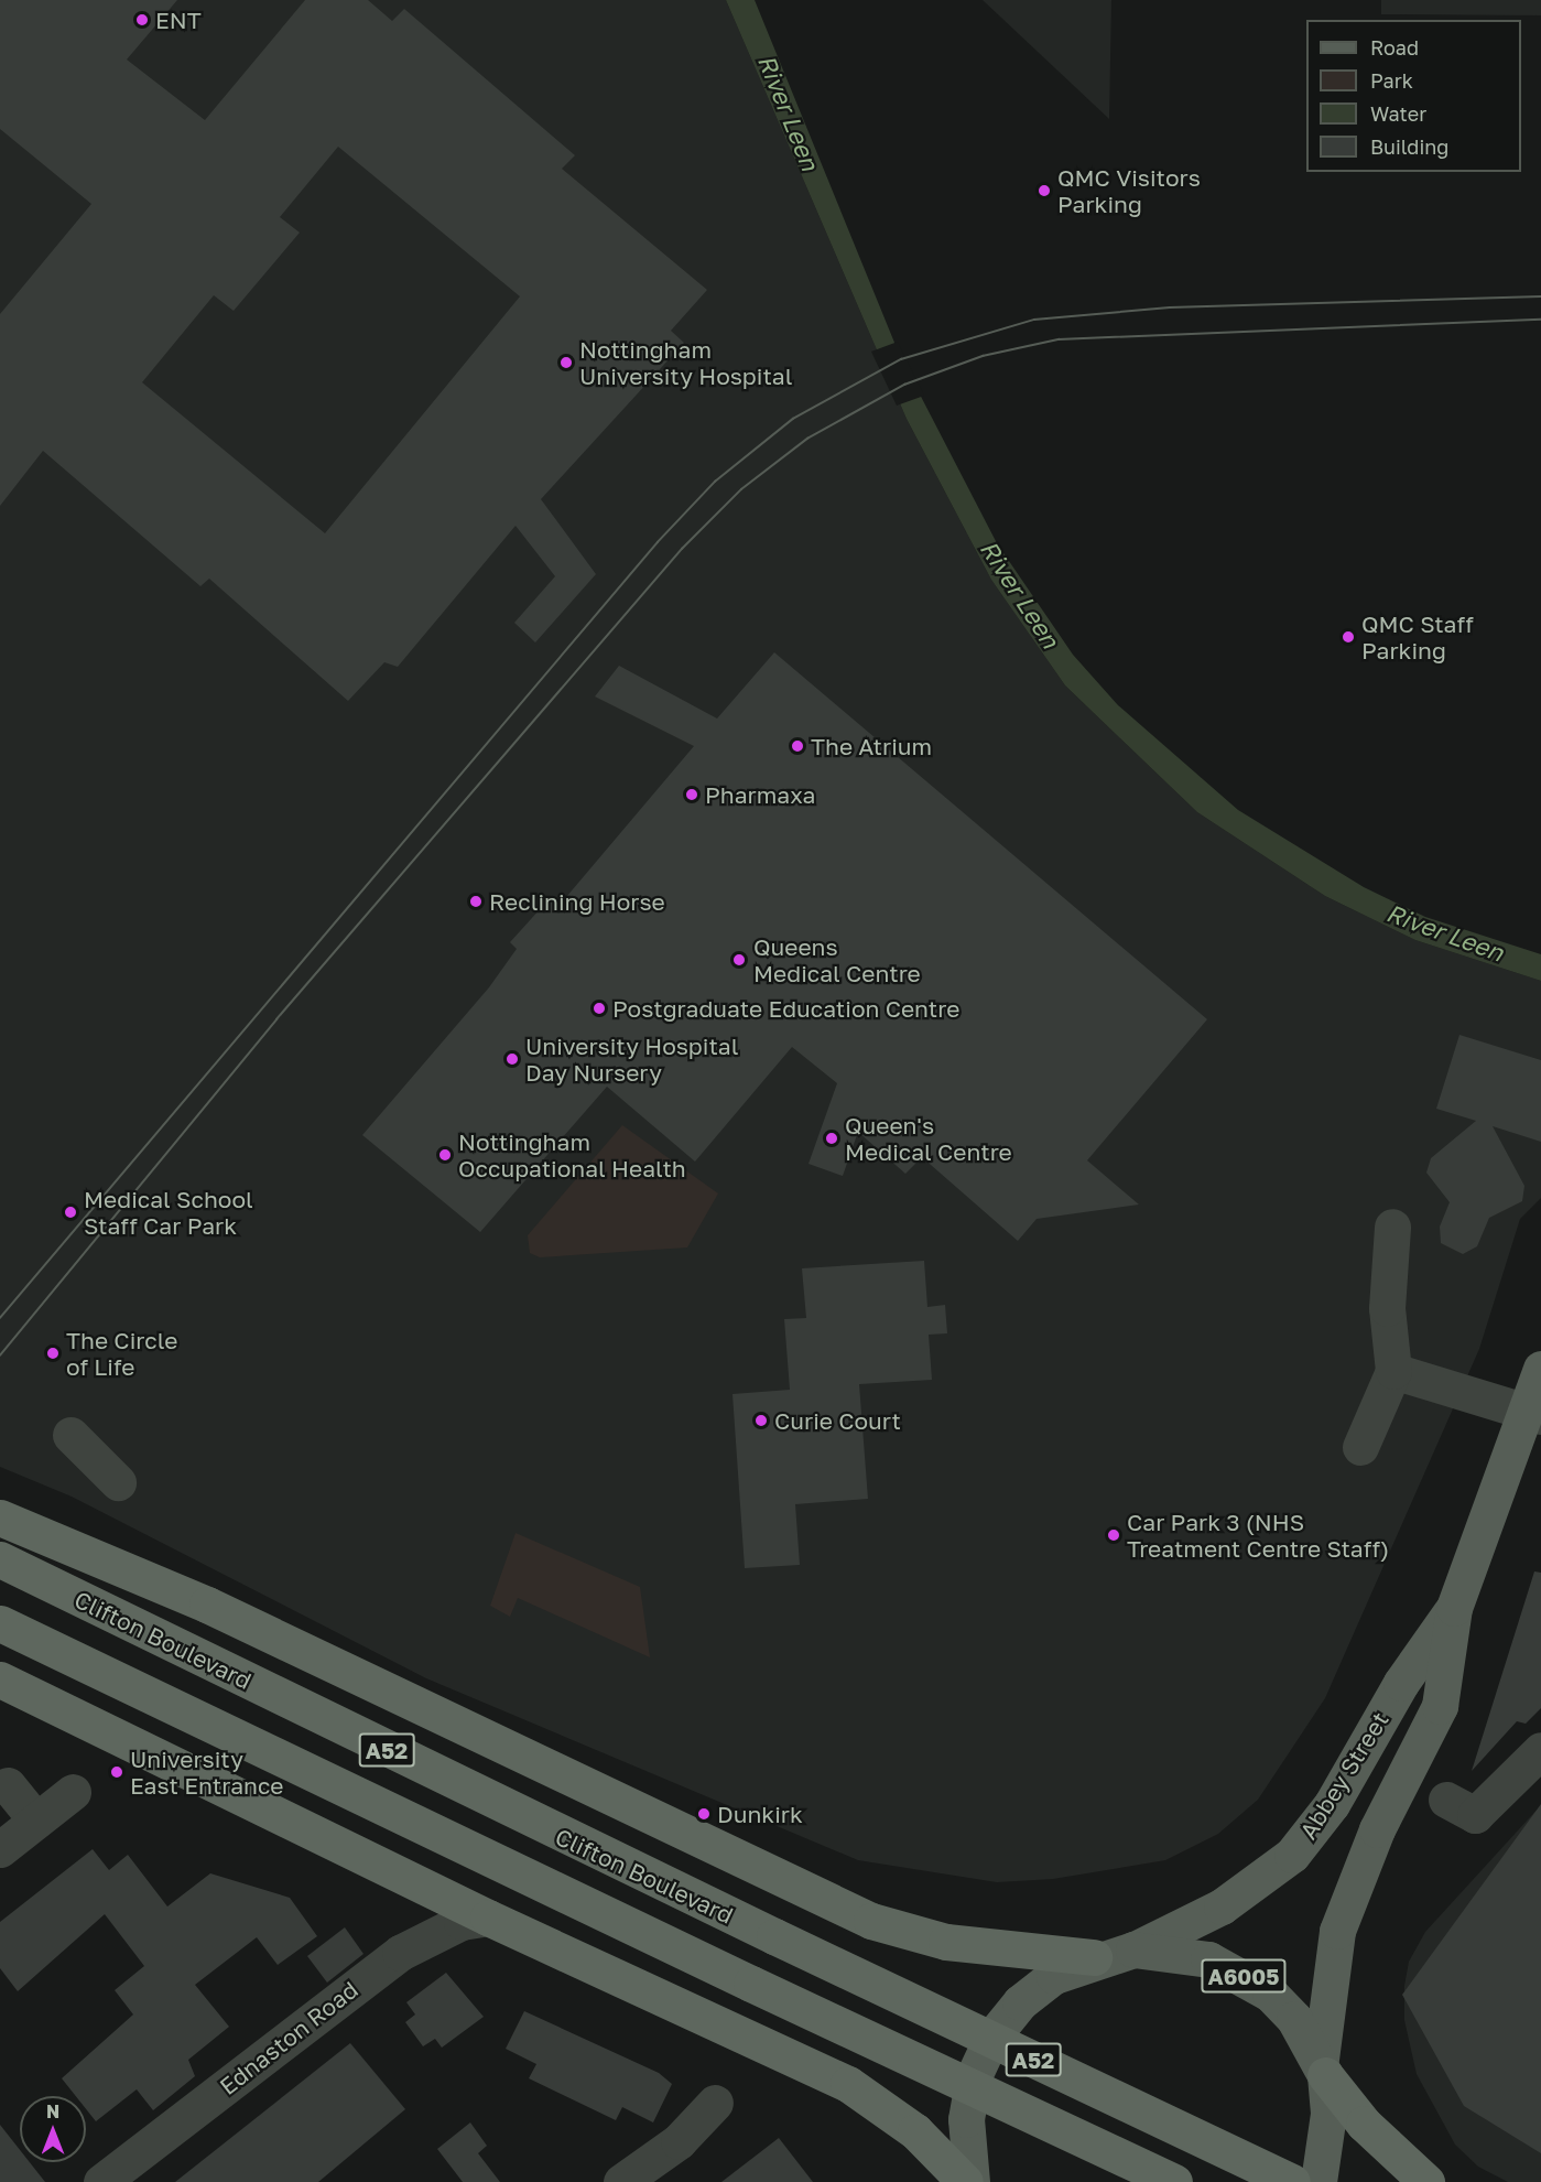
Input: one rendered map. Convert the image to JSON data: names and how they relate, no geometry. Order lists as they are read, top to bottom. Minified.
{"streets":{"highway":["Clifton Boulevard","A52"],"main road":["Abbey Street","A6005"],"street":["Ednaston Road"]},"crossings":[["Abbey Street","A6005"]],"water":["River Leen"],"places":["ENT","QMC Visitors Parking","Nottingham University Hospital","QMC Staff Parking","The Atrium","Pharmaxa","Reclining Horse","Queens Medical Centre","Postgraduate Education Centre","University Hospital Day Nursery","Queen's Medical Centre","Nottingham Occupational Health","Medical School Staff Car Park","The Circle of Life","Curie Court","Car Park 3 (NHS Treatment Centre Staff)","University East Entrance","Dunkirk"],"legend":["Road","Park","Water","Building"],"north":"top"}
